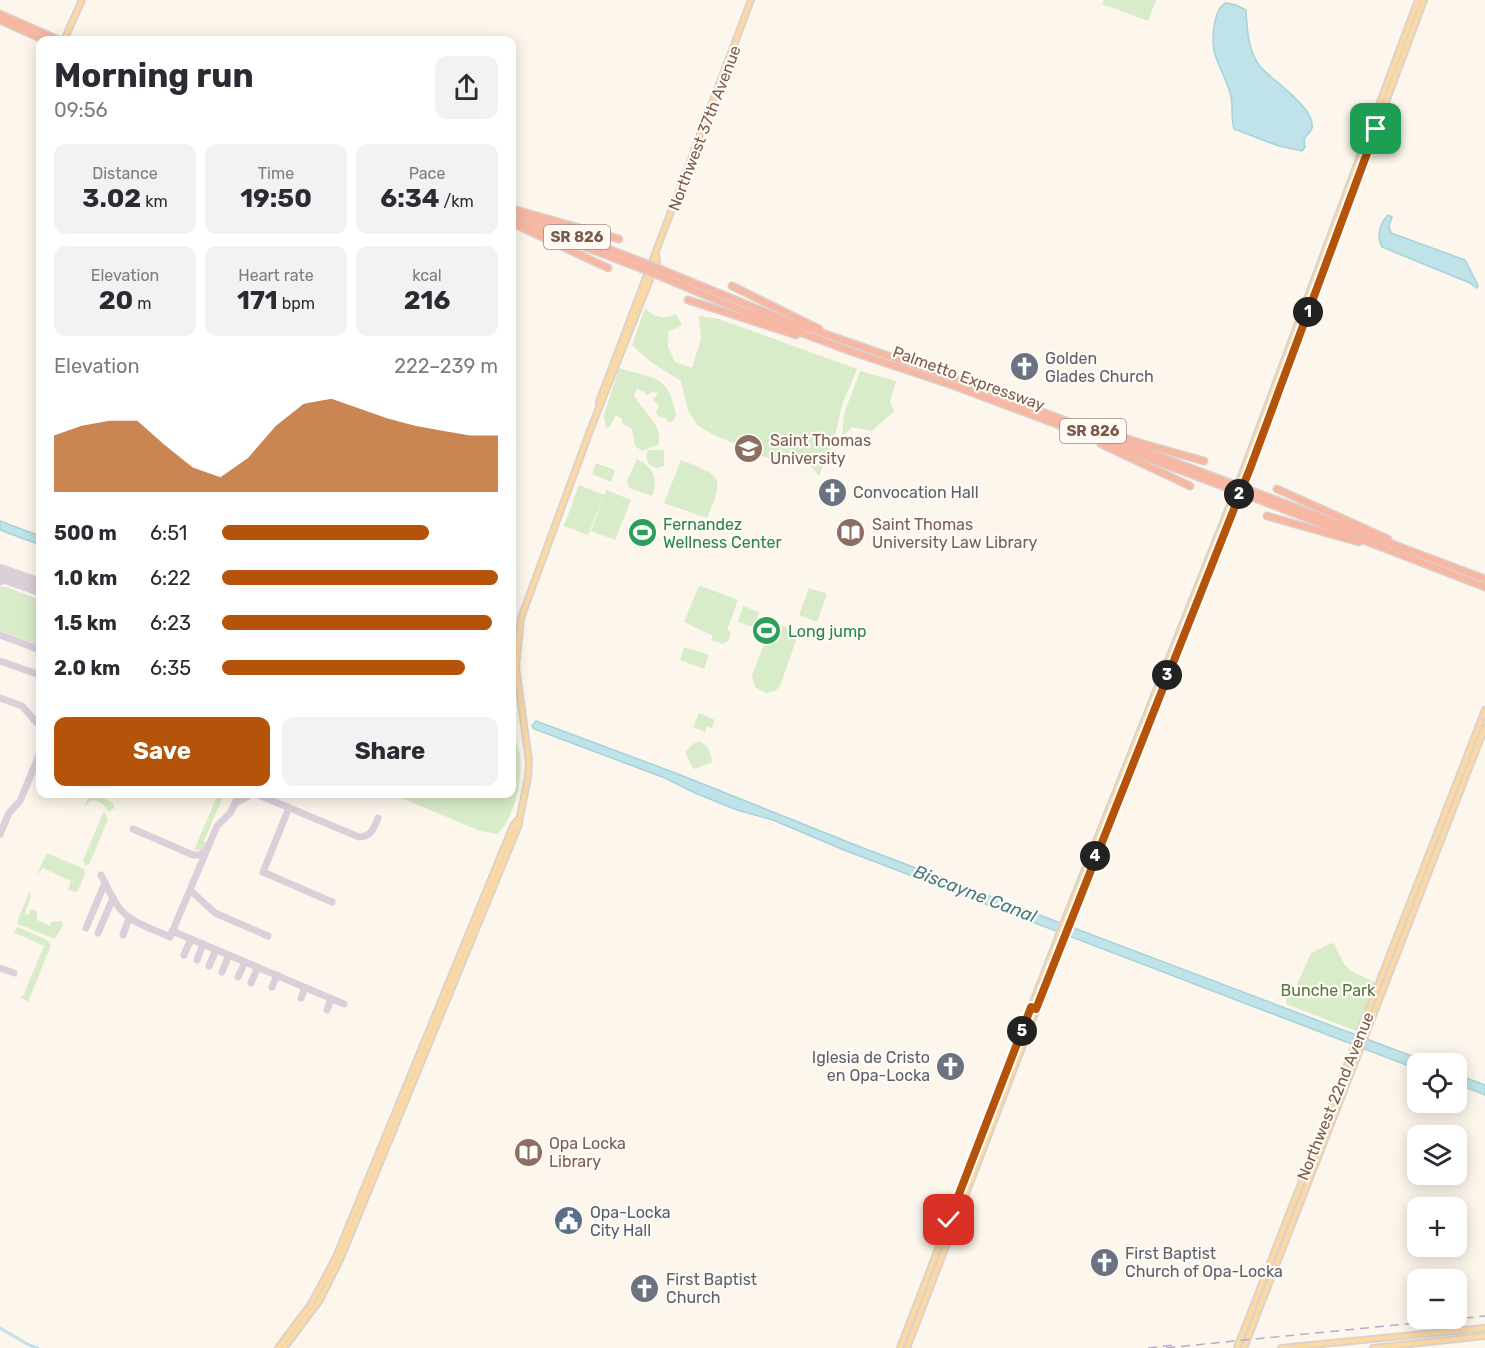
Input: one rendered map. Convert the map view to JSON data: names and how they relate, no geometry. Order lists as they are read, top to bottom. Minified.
{"streets":{"highway":["SR 826","Palmetto Expressway"],"main road":["Northwest 37th Avenue","Northwest 22nd Avenue"]},"water":["Biscayne Canal"],"parks":["Bunche Park"],"places":{"church":["Golden Glades Church","Convocation Hall","Iglesia de Cristo en Opa-Locka","First Baptist Church of Opa-Locka","First Baptist Church"],"school or university":["Saint Thomas University"],"sports":["Fernandez Wellness Center","Long jump"],"library":["Saint Thomas University Law Library","Opa Locka Library"],"public building":["Opa-Locka City Hall"]},"page":{"heading":["Morning run","09:56"],"stats":[["Distance","3.02 km"],["Time","19:50"],["Pace","6:34 /km"],["Elevation","20 m"],["Heart rate","171 bpm"],["kcal","216"]],"pins":["1","2","3","4","5"],"chart":["Elevation","222–239 m"],"list":[{"name":"500 m","note":"6:51"},{"name":"1.0 km","note":"6:22"},{"name":"1.5 km","note":"6:23"},{"name":"2.0 km","note":"6:35"}],"buttons":["Save","Share"],"map_buttons":["+","−"]}}
